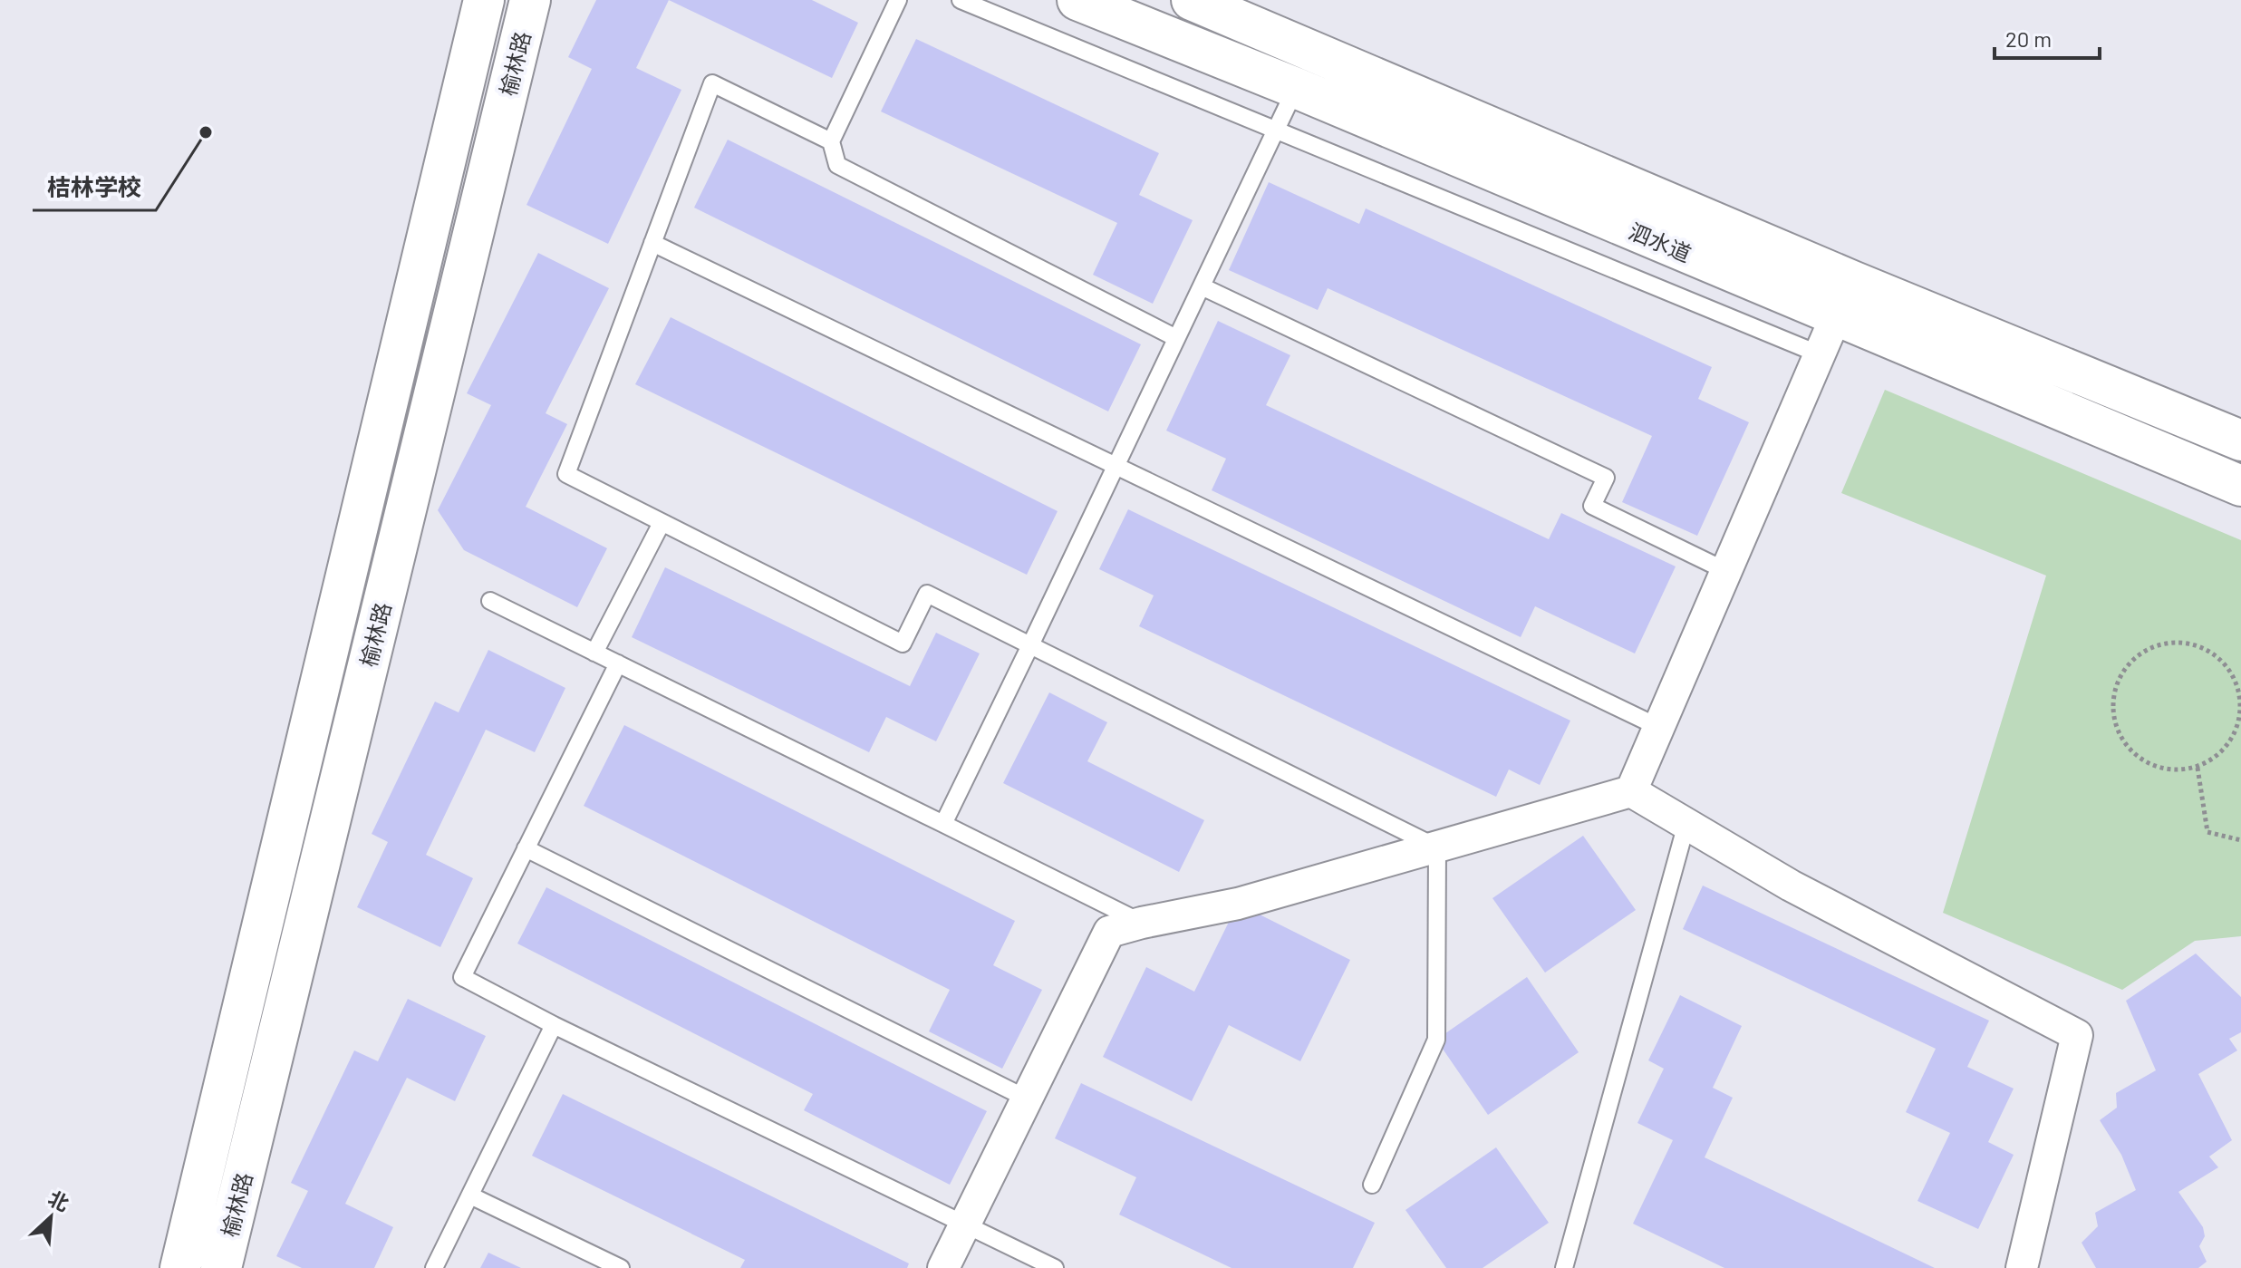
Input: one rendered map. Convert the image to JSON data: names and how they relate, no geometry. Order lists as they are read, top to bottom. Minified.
{"streets":{"street":["榆林路","泗水道"]},"places":["桔林学校"],"scale_bar":"20 m","north":"top right"}
